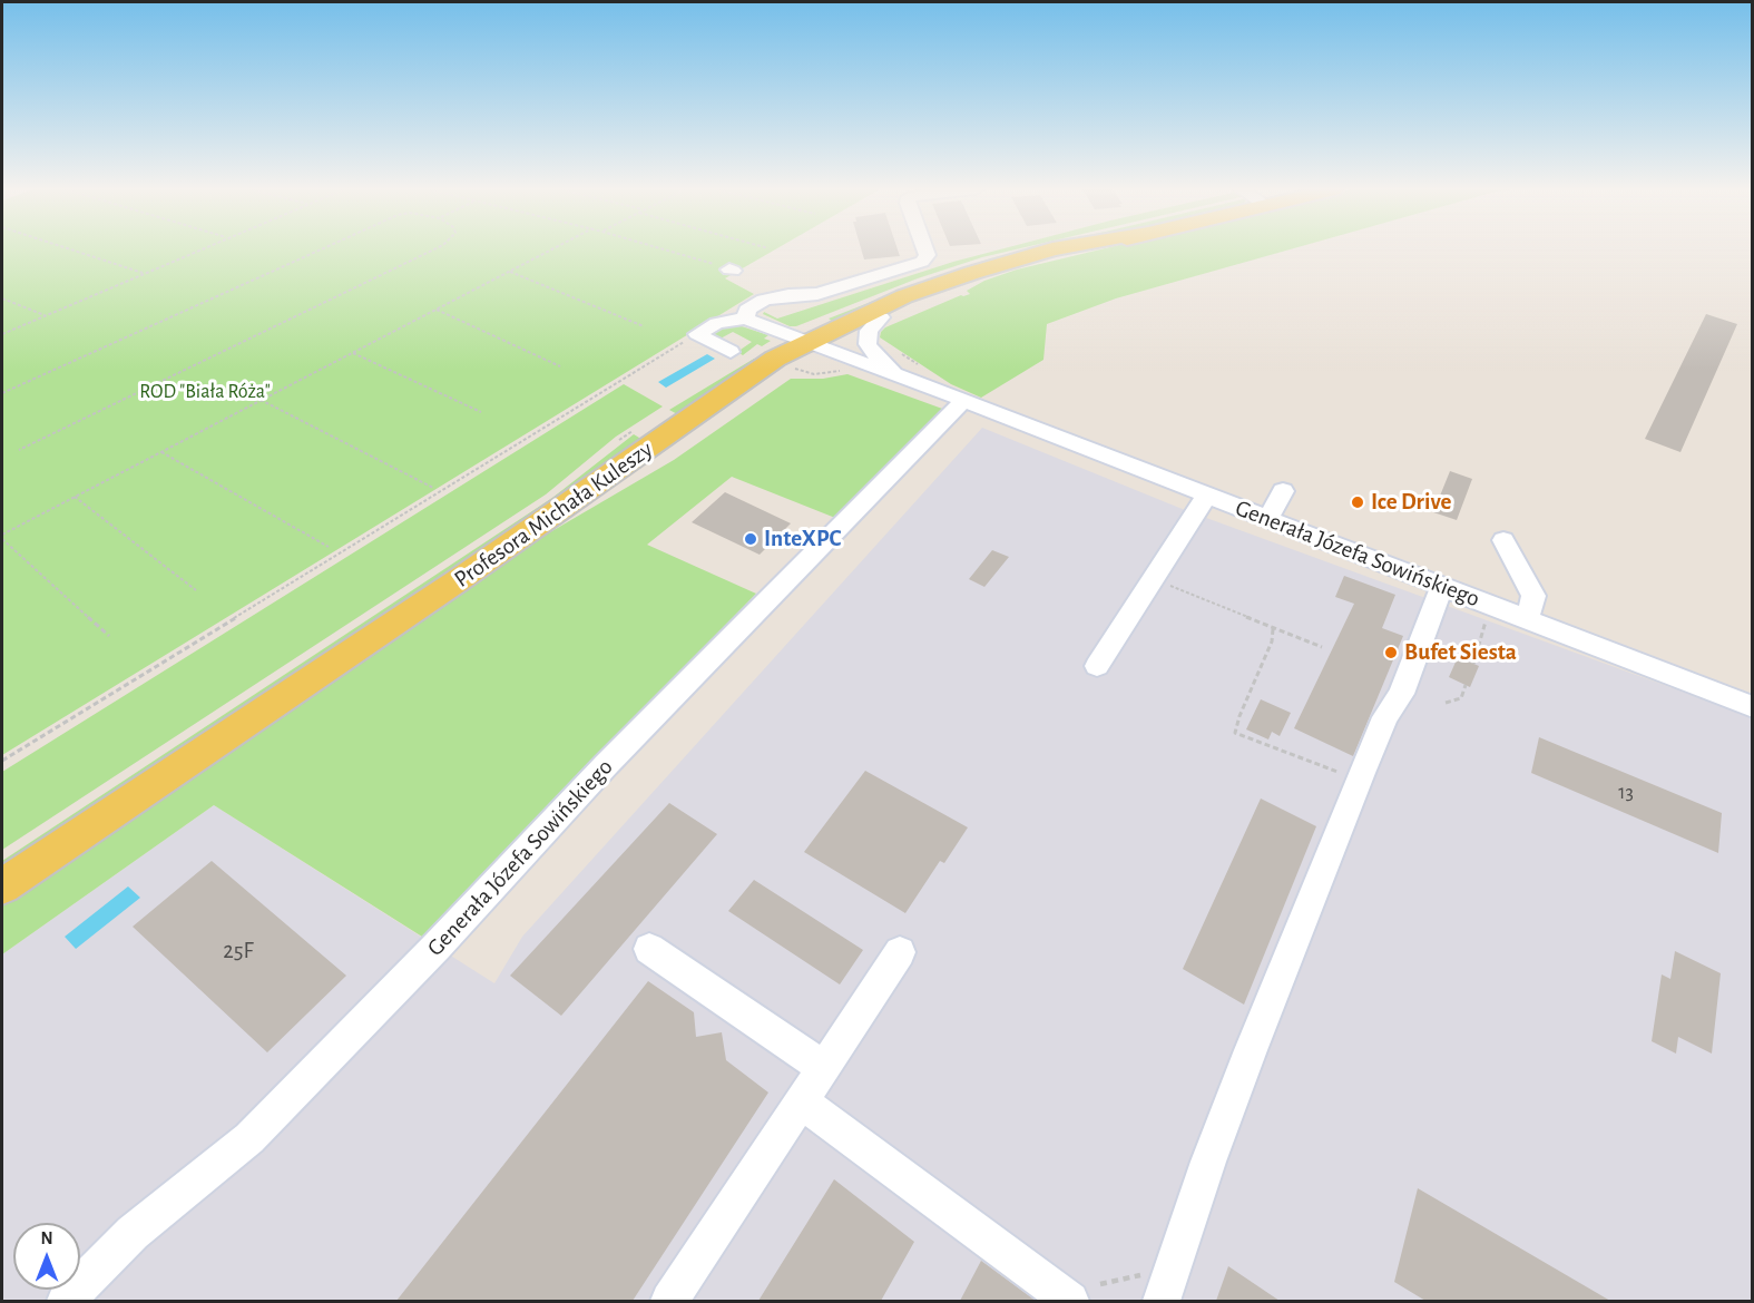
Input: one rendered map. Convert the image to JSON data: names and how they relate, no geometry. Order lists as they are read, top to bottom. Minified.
{"streets":{"main road":["Profesora Michała Kuleszy"],"street":["Generała Józefa Sowińskiego"]},"crossings":[["Profesora Michała Kuleszy","Generała Józefa Sowińskiego"]],"parks":["ROD \"Biała Róża\""],"places":["Ice Drive","InteXPC","Bufet Siesta"],"house_numbers":["13","25F"],"north":"top"}
